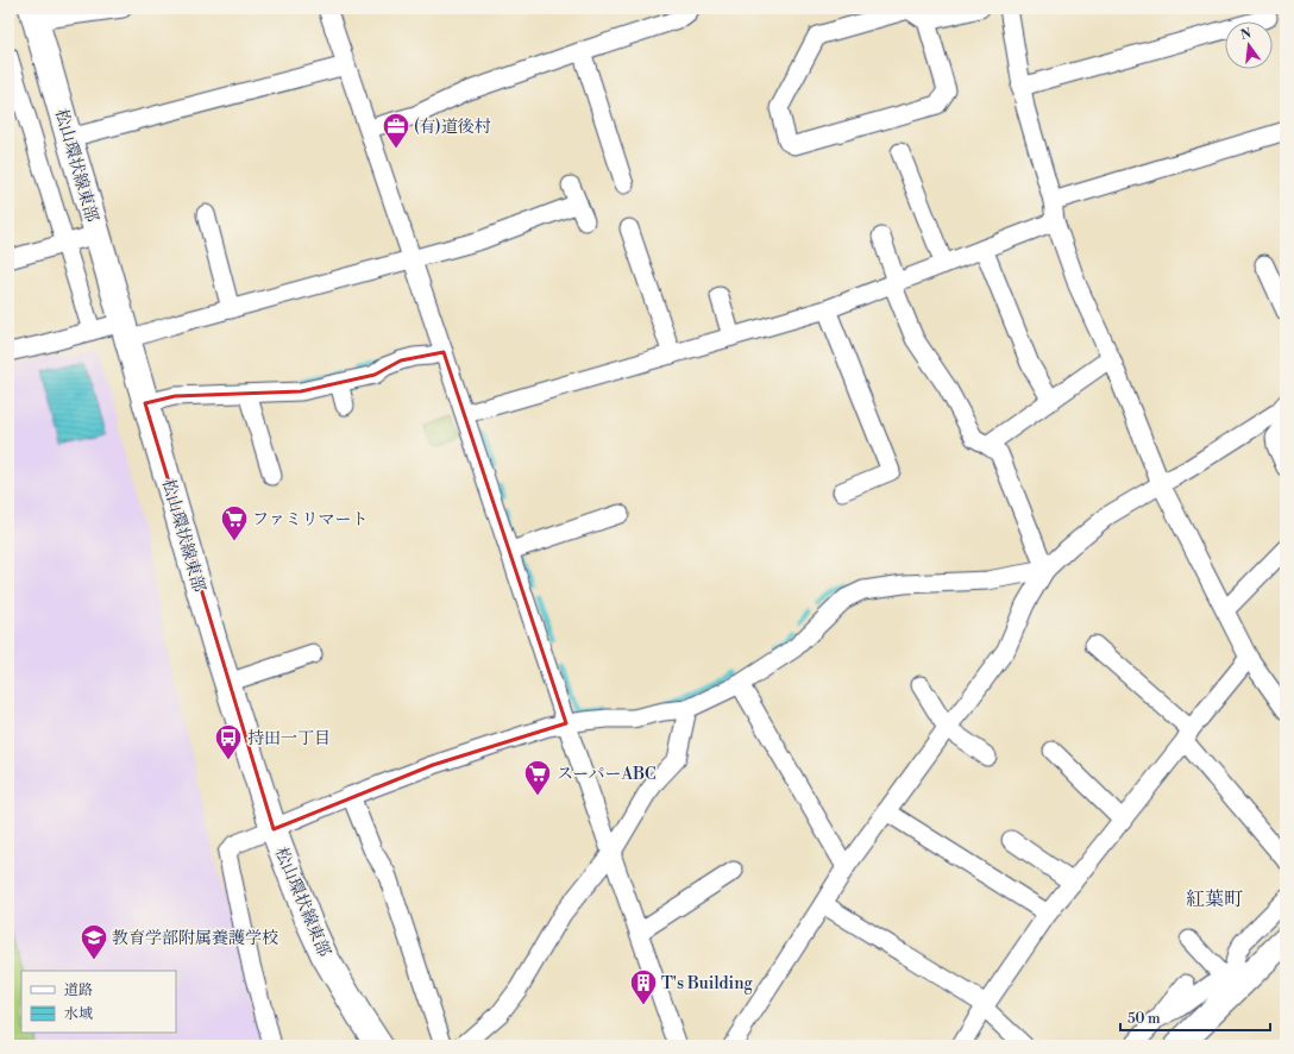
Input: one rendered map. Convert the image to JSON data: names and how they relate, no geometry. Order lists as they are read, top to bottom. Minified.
{"streets":{"main road":["松山環状線東部"]},"districts":["紅葉町"],"places":{"office":["(有)道後村"],"supermarket":["ファミリマート","スーパーABC"],"bus stop":["持田一丁目"],"school or university":["教育学部附属養護学校"],"building":["T's Building"]},"legend":["道路","水域"],"scale_bar":"50 m","north":"top"}
